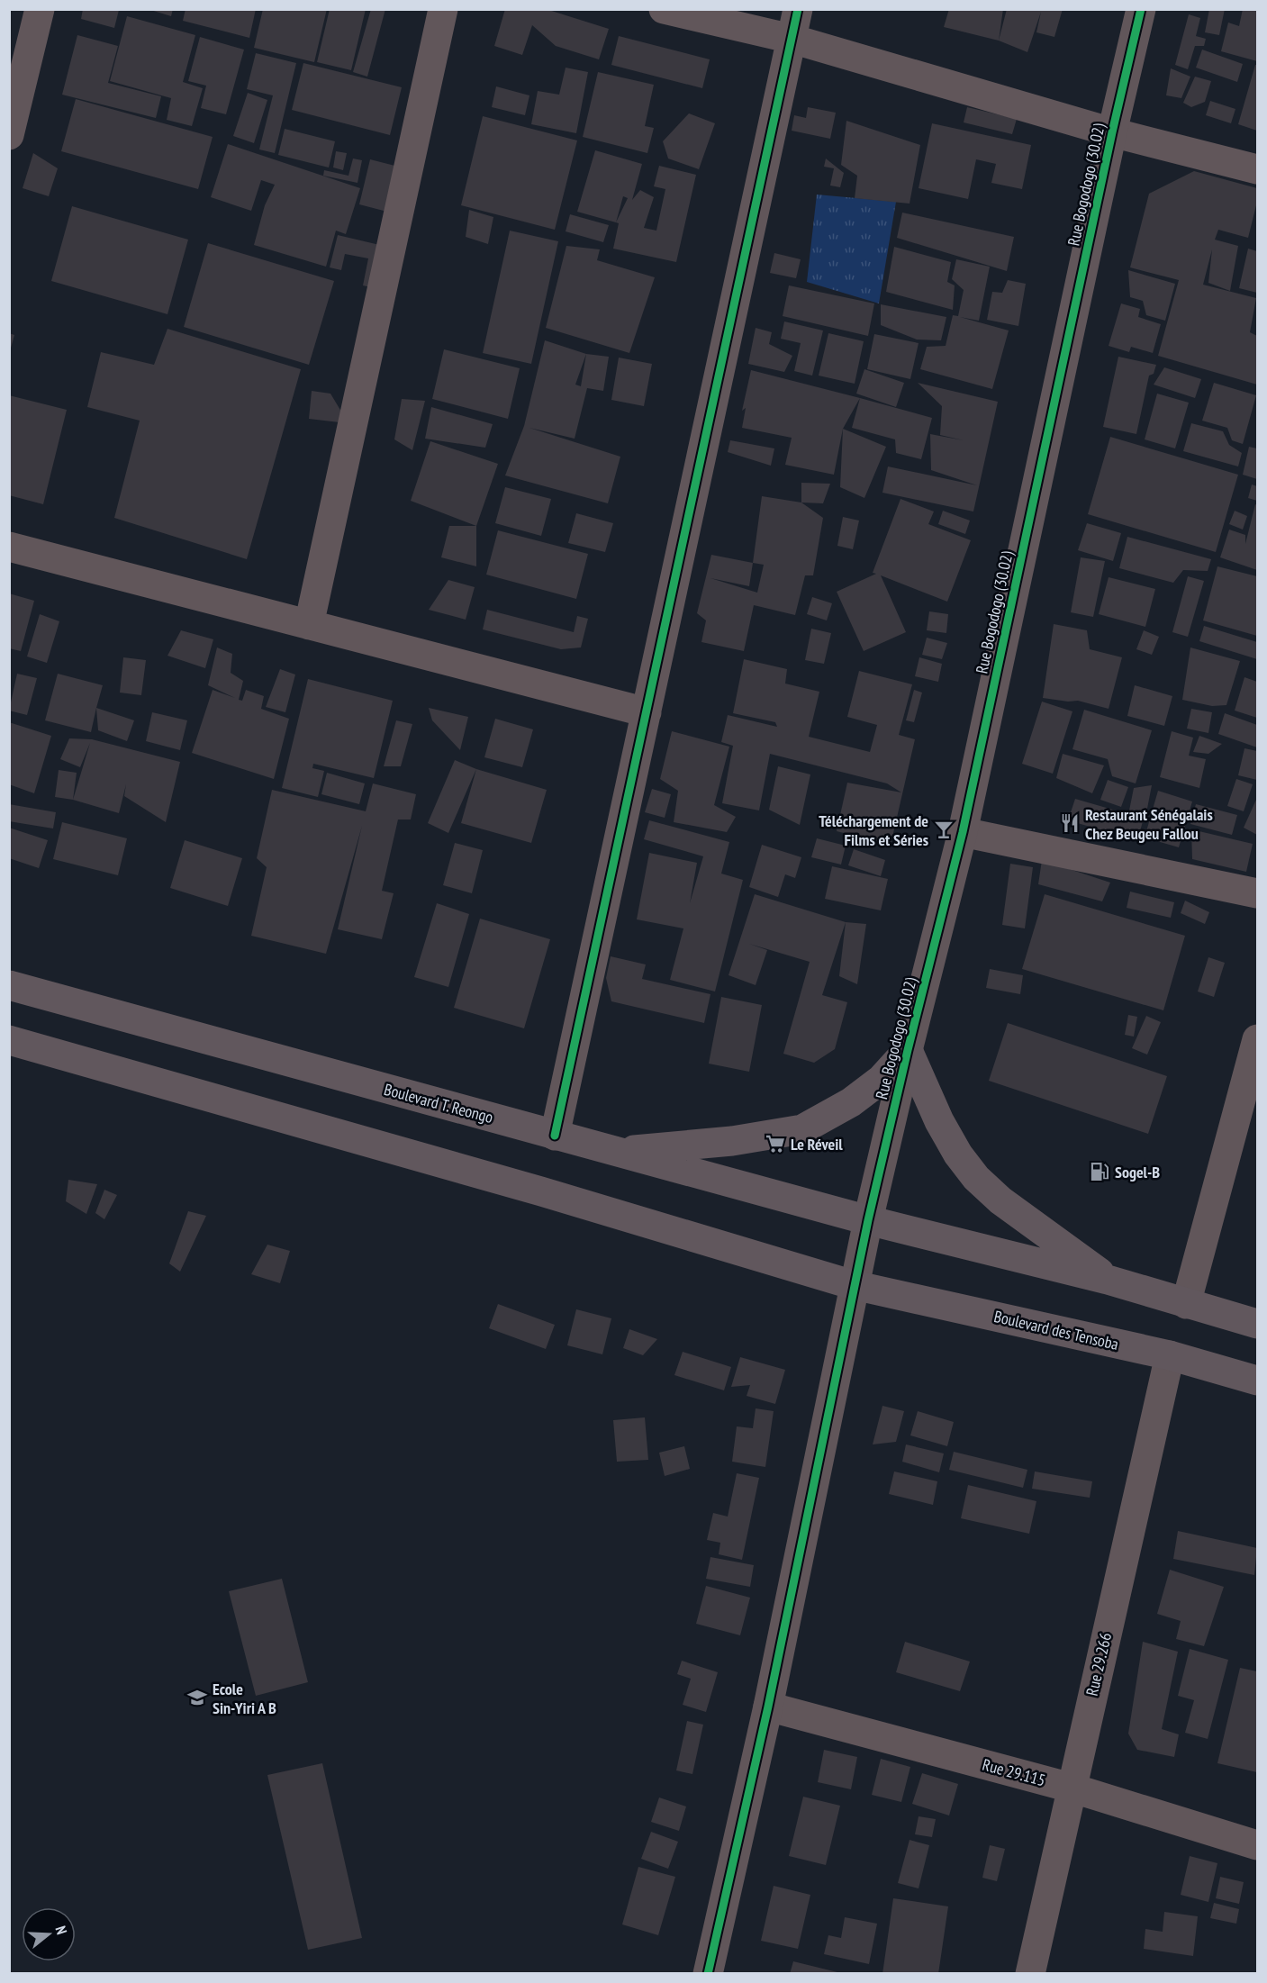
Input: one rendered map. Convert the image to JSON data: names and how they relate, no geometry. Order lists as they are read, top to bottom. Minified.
{"streets":{"main road":["Boulevard T. Reongo","Boulevard des Tensoba"],"street":["Rue Bogodogo (30.02)","Rue 29.266","Rue 29.115"]},"crossings":[["Rue Bogodogo (30.02)","Boulevard T. Reongo"],["Rue Bogodogo (30.02)","Boulevard des Tensoba"],["Rue Bogodogo (30.02)","Rue 29.115"],["Boulevard des Tensoba","Rue 29.266"],["Rue 29.266","Rue 29.115"]],"places":{"restaurant":["Restaurant Sénégalais Chez Beugeu Fallou"],"bar":["Téléchargement de Films et Séries"],"supermarket":["Le Réveil"],"fuel station":["Sogel-B"],"school or university":["Ecole Sin-Yiri A B"]},"north":"right"}
